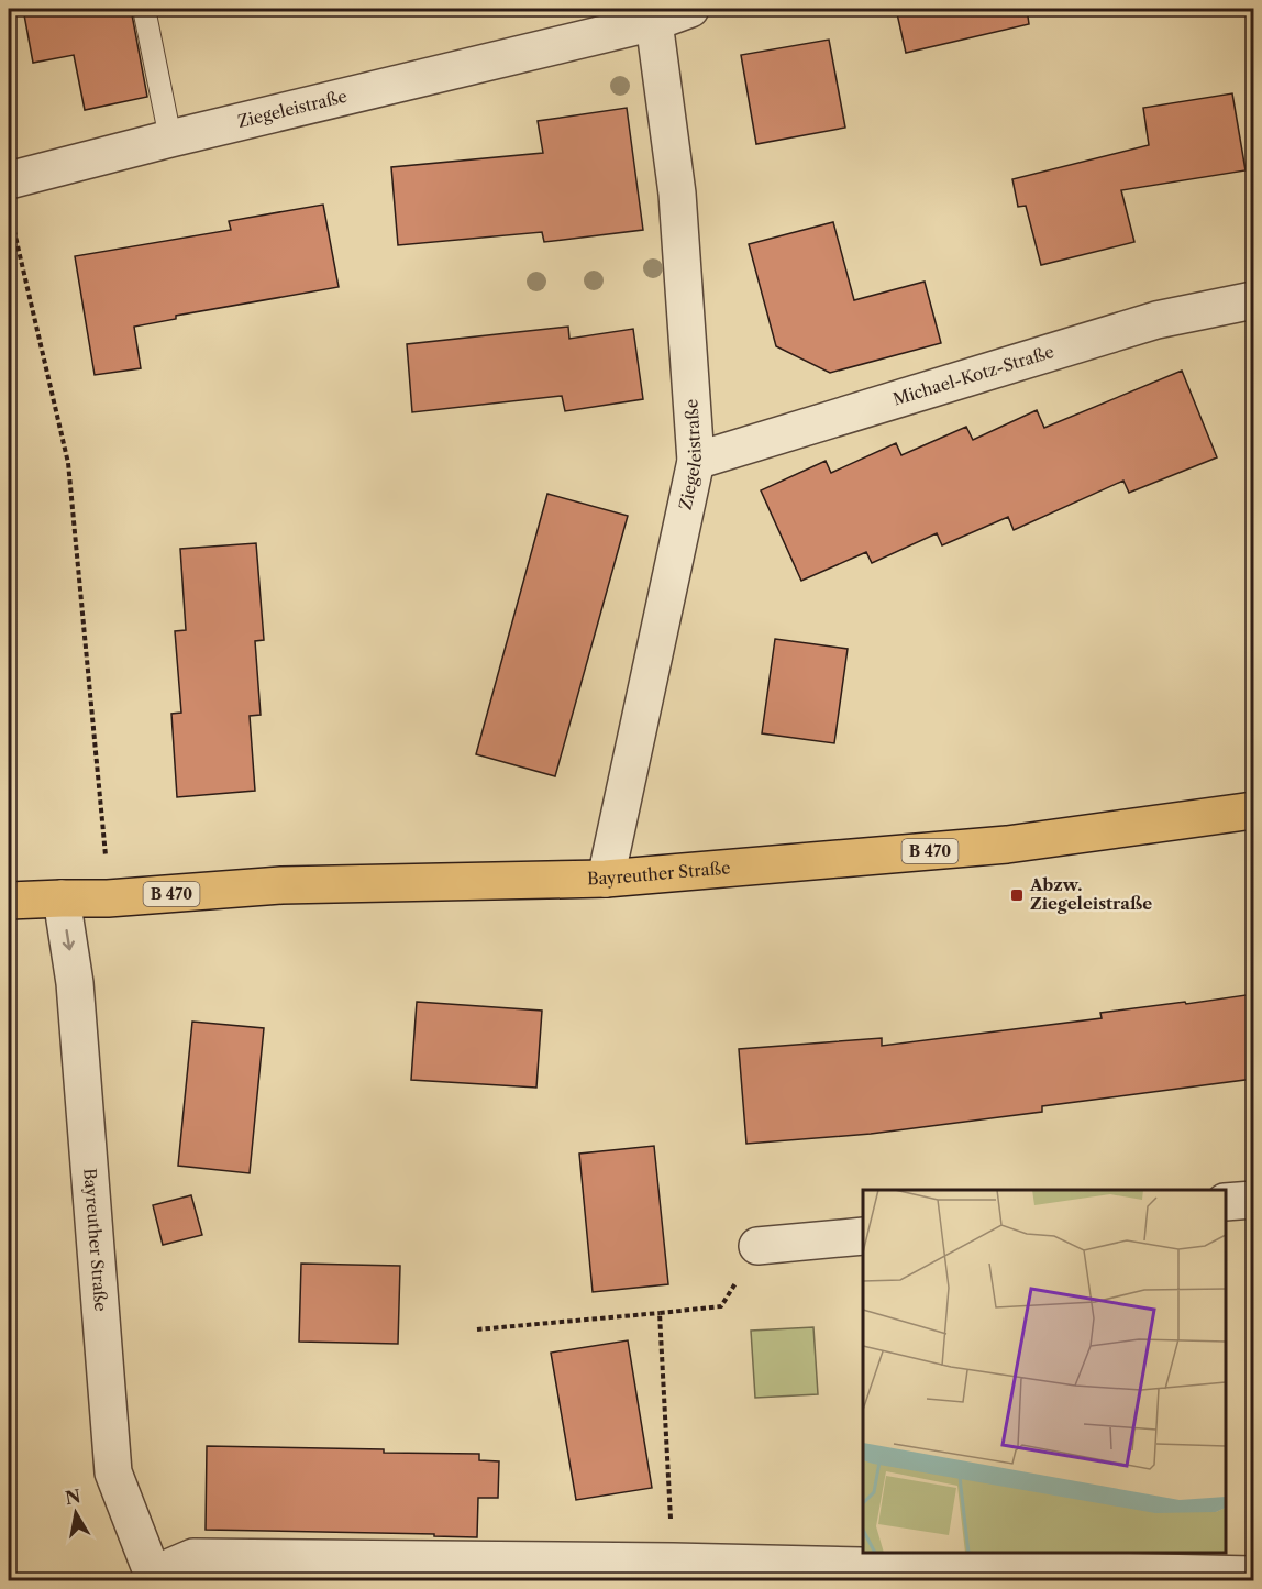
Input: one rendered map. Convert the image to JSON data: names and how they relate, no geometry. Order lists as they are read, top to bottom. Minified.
{"streets":{"main road":["B 470","Bayreuther Straße"],"street":["Ziegeleistraße","Michael-Kotz-Straße"]},"crossings":[["Ziegeleistraße","Michael-Kotz-Straße"],["Ziegeleistraße","Bayreuther Straße"]],"one_way":["Bayreuther Straße"],"places":{"transit":["Abzw. Ziegeleistraße"]},"north":"top"}
